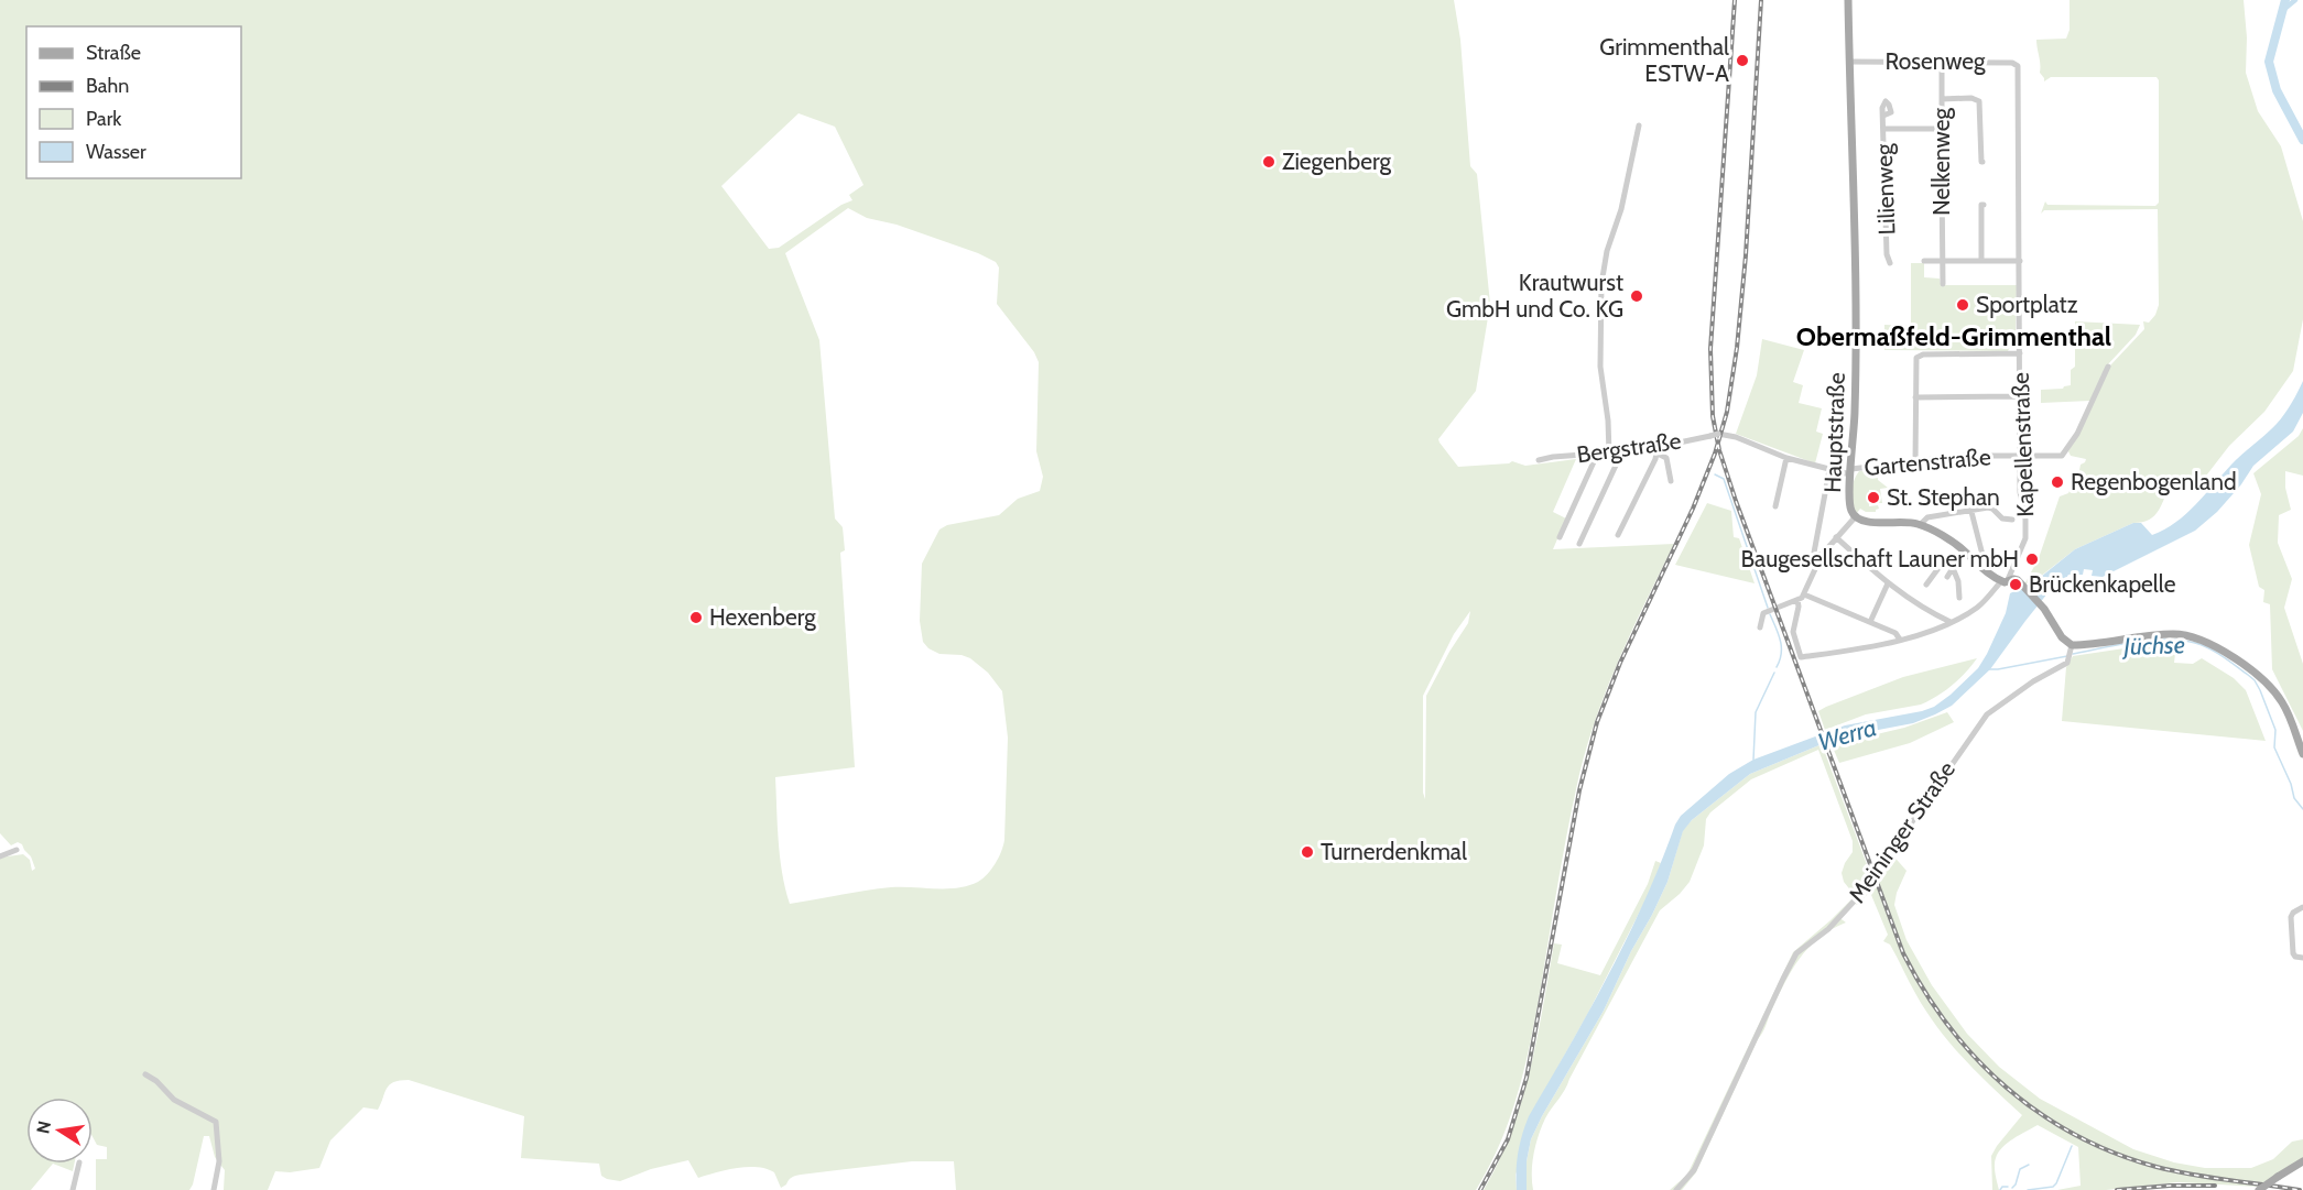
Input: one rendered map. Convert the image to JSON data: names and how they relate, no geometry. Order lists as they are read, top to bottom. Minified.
{"streets":{"main road":["Hauptstraße"],"street":["Rosenweg","Nelkenweg","Lilienweg","Kapellenstraße","Bergstraße","Gartenstraße","Meininger Straße"]},"crossings":[["Rosenweg","Nelkenweg"],["Rosenweg","Hauptstraße"],["Rosenweg","Kapellenstraße"],["Hauptstraße","Kapellenstraße"],["Hauptstraße","Gartenstraße"],["Kapellenstraße","Gartenstraße"],["Bergstraße","Gartenstraße"]],"districts":["Obermaßfeld-Grimmenthal"],"water":["Jüchse","Werra"],"places":["Grimmenthal ESTW-A","Ziegenberg","Krautwurst GmbH und Co. KG","Sportplatz","Regenbogenland","St. Stephan","Baugesellschaft Launer mbH","Brückenkapelle","Hexenberg","Turnerdenkmal"],"legend":["Straße","Bahn","Park","Wasser"],"north":"left"}
